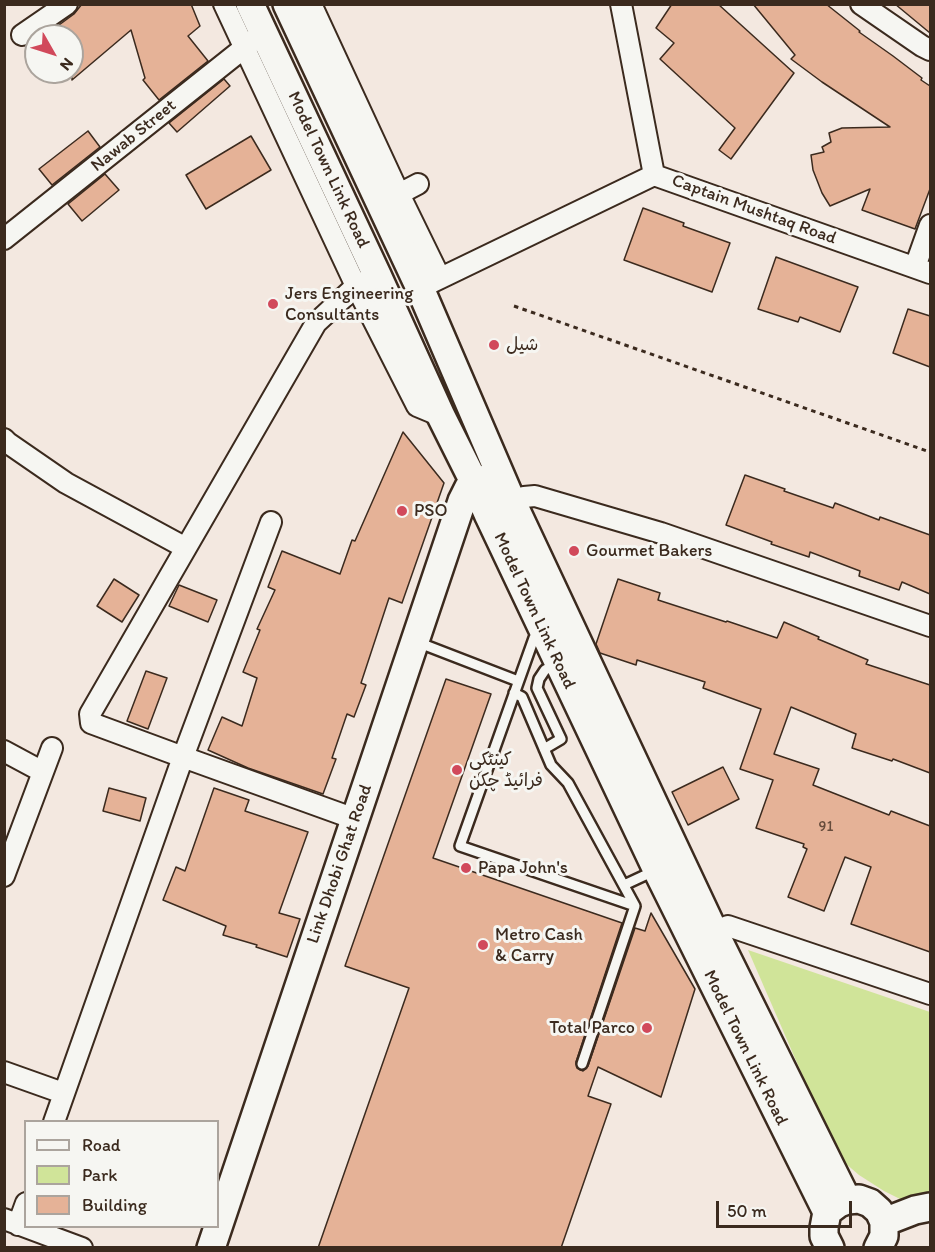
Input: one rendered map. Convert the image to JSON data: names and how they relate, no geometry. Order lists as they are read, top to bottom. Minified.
{"streets":{"main road":["Model Town Link Road","Link Dhobi Ghat Road"],"street":["Nawab Street","Captain Mushtaq Road"]},"crossings":[["Nawab Street","Model Town Link Road"],["Model Town Link Road","Captain Mushtaq Road"],["Model Town Link Road","Link Dhobi Ghat Road"]],"places":["Jers Engineering Consultants","شیل","PSO","Gourmet Bakers","کینٹکی فرائیڈ چکن","Papa John's","Metro Cash & Carry","Total Parco"],"house_numbers":["91"],"legend":["Road","Park","Building"],"scale_bar":"50 m","north":"bottom right"}
